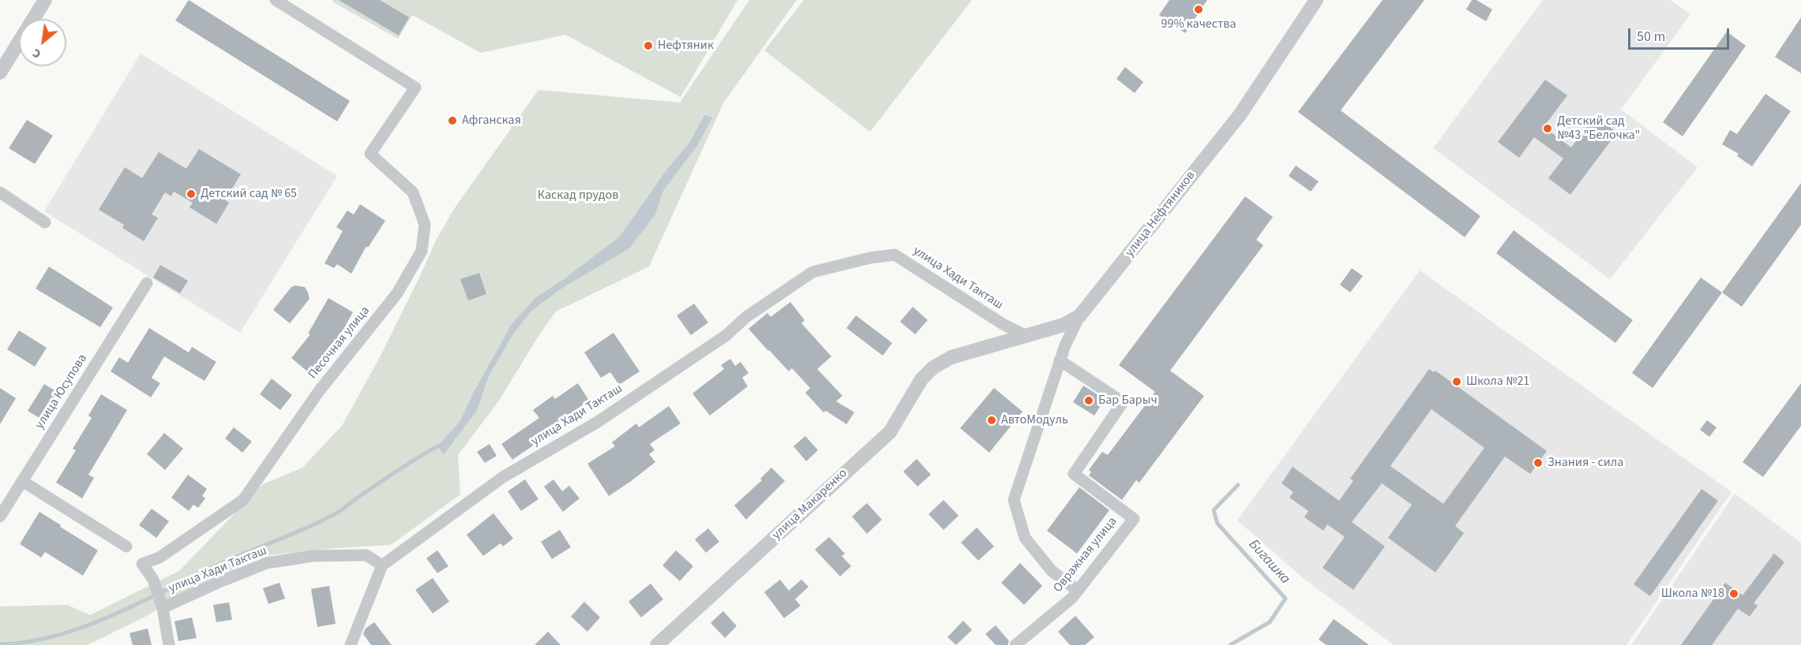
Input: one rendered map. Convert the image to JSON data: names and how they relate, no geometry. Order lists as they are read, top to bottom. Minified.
{"streets":{"street":["улица Нефтяников","улица Хади Такташ","Песочная улица","улица Юсупова","улица Макаренко","Овражная улица"]},"crossings":[["улица Нефтяников","улица Хади Такташ"],["улица Нефтяников","улица Макаренко"],["улица Хади Такташ","Песочная улица"]],"water":["Бигашка"],"parks":["Каскад прудов"],"places":["99% качества","Нефтяник","Афганская","Детский сад №43 \"Белочка\"","Детский сад № 65","Школа №21","Бар Барыч","АвтоМодуль","Знания - сила","Школа №18"],"scale_bar":"50 m","north":"bottom left"}
